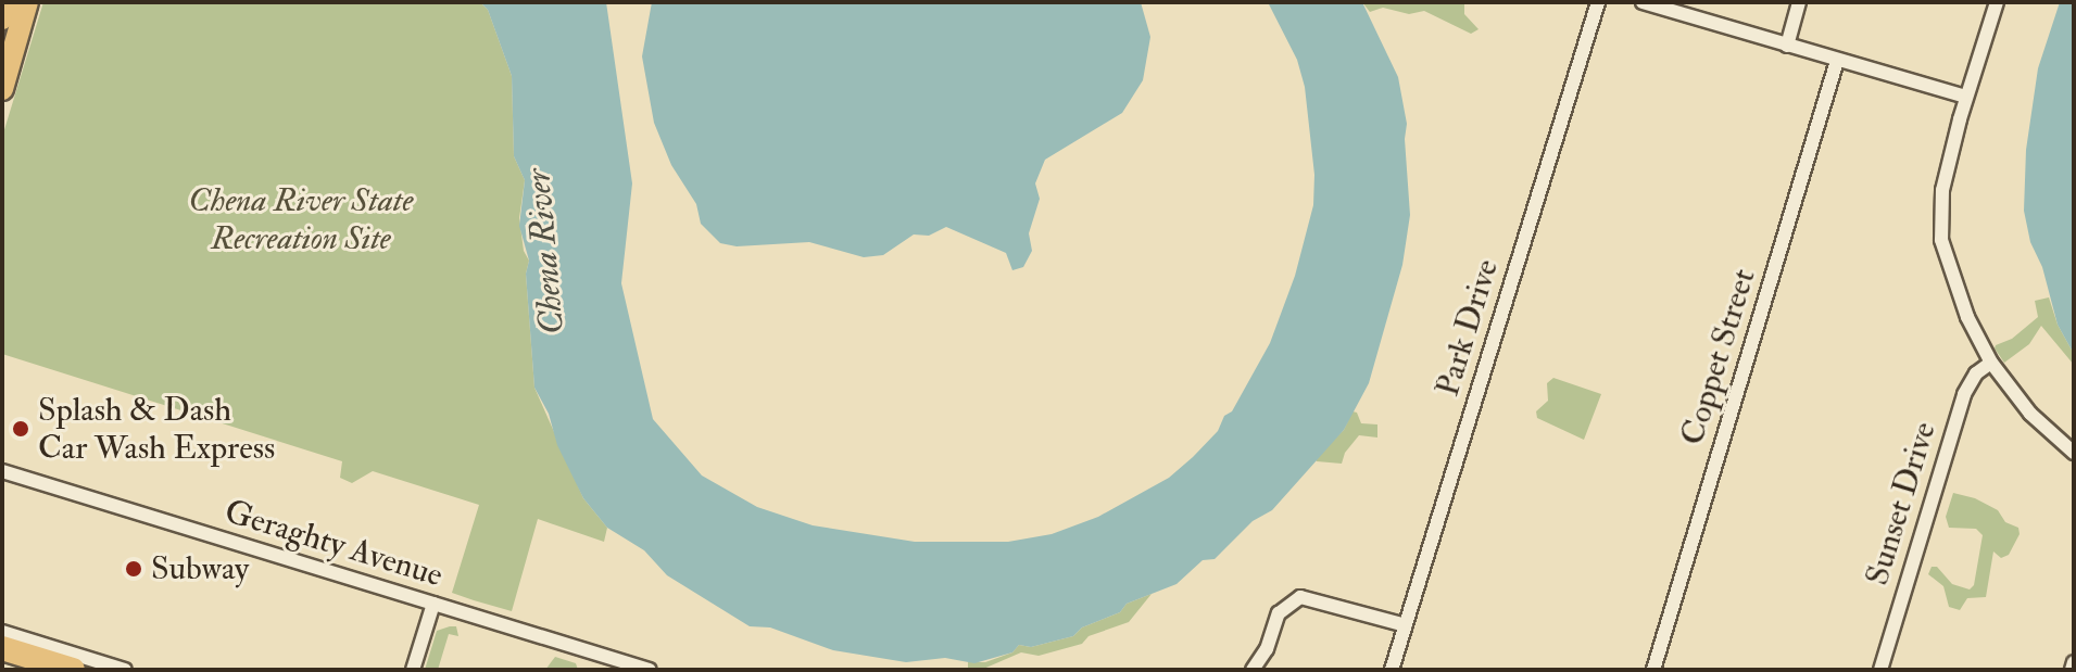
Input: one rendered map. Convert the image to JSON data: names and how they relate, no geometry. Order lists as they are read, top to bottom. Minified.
{"streets":{"street":["Park Drive","Coppet Street","Sunset Drive","Geraghty Avenue"]},"water":["Chena River"],"parks":["Chena River State Recreation Site"],"places":["Splash & Dash Car Wash Express","Subway"]}
